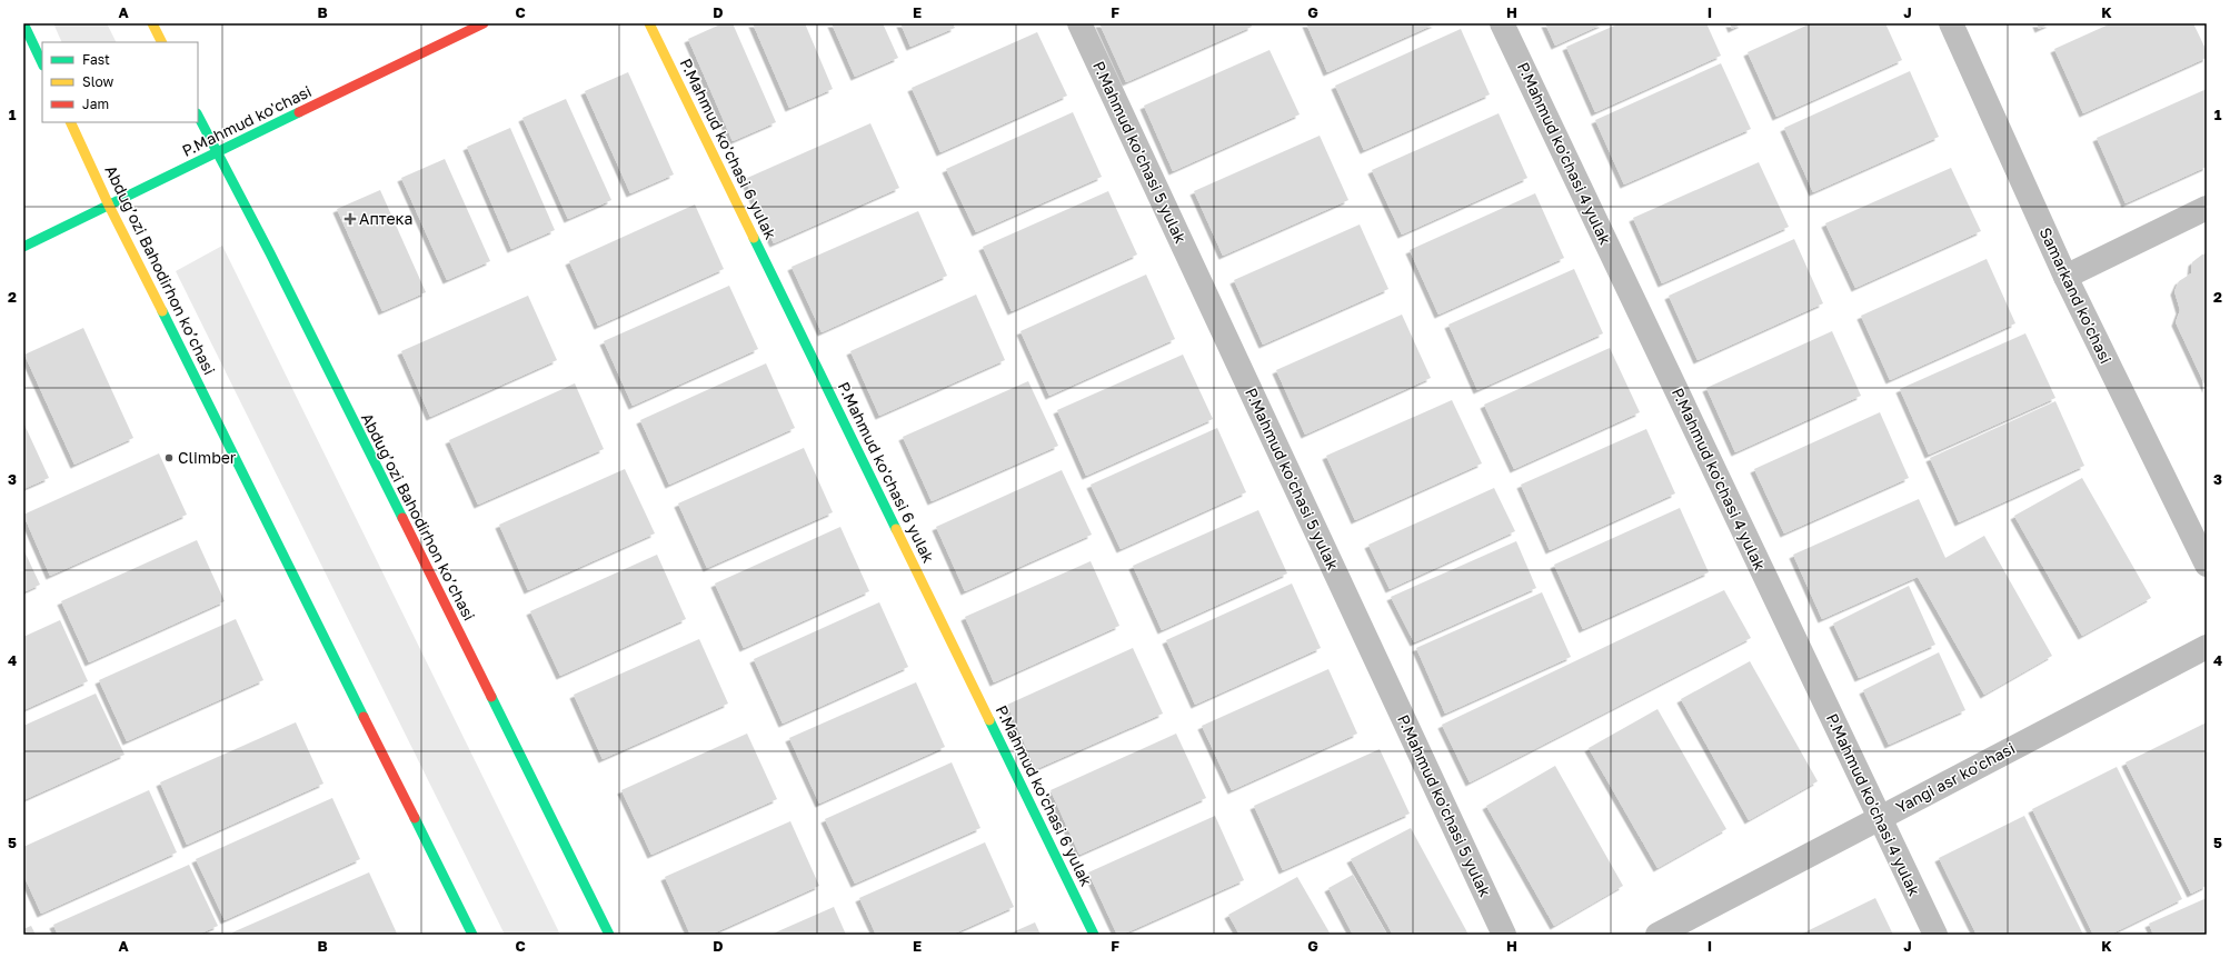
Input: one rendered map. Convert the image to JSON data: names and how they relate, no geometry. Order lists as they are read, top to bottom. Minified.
{"streets":{"main road":["P.Mahmud ko'chasi","P.Mahmud ko'chasi 6 yulak","Abdug’ozi Bahodirhon ko’chasi"],"street":["P.Mahmud ko'chasi 5 yulak","P.Mahmud ko'chasi 4 yulak","Samarkand ko'chasi","Yangi asr ko'chasi"]},"crossings":[["P.Mahmud ko'chasi","Abdug’ozi Bahodirhon ko’chasi"],["P.Mahmud ko'chasi 4 yulak","Yangi asr ko'chasi"]],"places":{"health":["Аптека"],"other":["Climber"]},"legend":["Fast","Slow","Jam"],"grid":{"columns":["A","B","C","D","E","F","G","H","I","J","K"],"rows":["1","2","3","4","5"]}}
